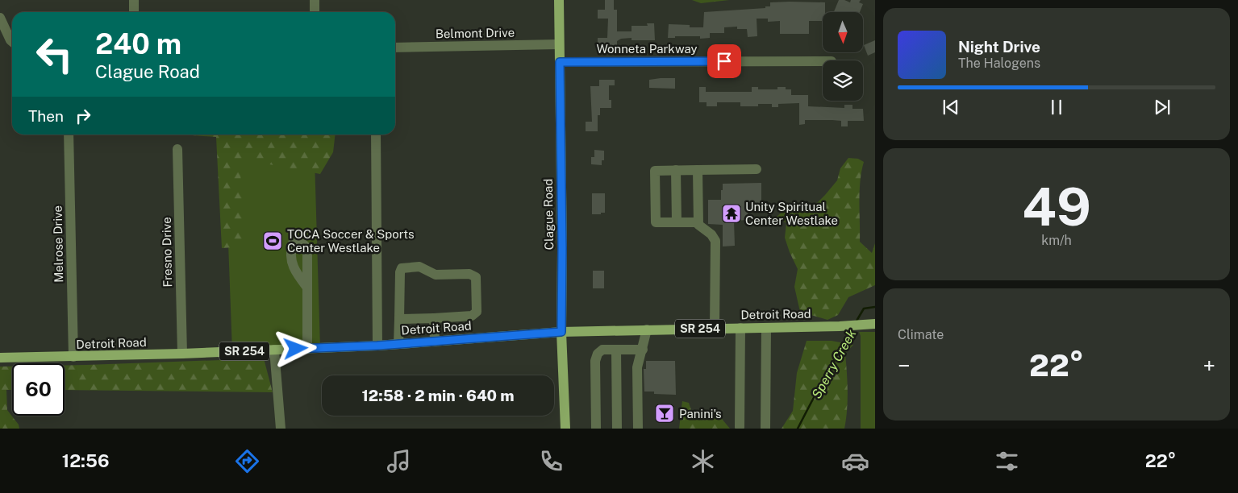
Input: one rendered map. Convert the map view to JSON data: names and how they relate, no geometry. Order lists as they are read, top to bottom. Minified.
{"streets":{"main road":["Clague Road","Detroit Road","SR 254"],"street":["Belmont Drive","Wonneta Parkway","Melrose Drive","Fresno Drive"]},"crossings":[["Belmont Drive","Clague Road"],["Wonneta Parkway","Clague Road"],["Clague Road","Detroit Road"],["Melrose Drive","Detroit Road"],["Fresno Drive","Detroit Road"]],"water":["Sperry Creek"],"places":{"temple":["Unity Spiritual Center Westlake"],"sports":["TOCA Soccer & Sports Center Westlake"],"bar":["Panini's"]},"north":"bottom","page":{"turn":["240 m","Clague Road"],"song":["Night Drive","The Halogens"],"then":"Then","tile":[["49","km/h"],"Climate"],"heat":["−","22°","+"],"limit":"60","trip":"12:58 · 2 min · 640 m","tabs":["12:56","22°"]}}
